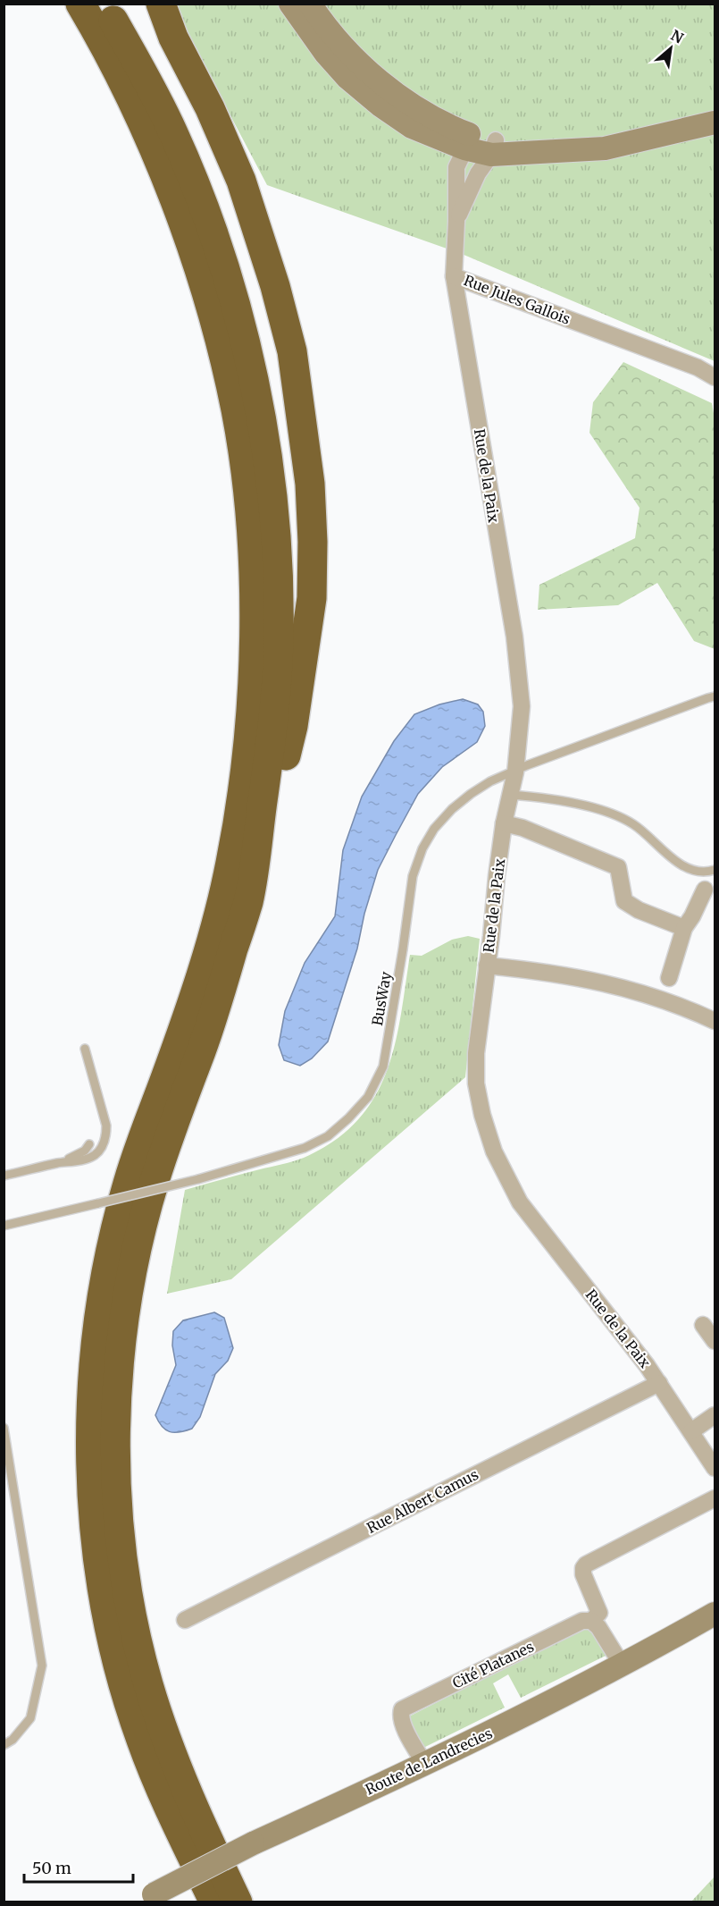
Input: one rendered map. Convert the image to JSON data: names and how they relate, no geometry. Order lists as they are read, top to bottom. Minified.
{"streets":{"street":["Rue Jules Gallois","Rue de la Paix","Rue Albert Camus","Cité Platanes","Route de Landrecies"],"lane":["BusWay"]},"crossings":[["Rue Jules Gallois","Rue de la Paix"],["Rue de la Paix","BusWay"],["Rue de la Paix","Rue Albert Camus"],["Cité Platanes","Route de Landrecies"]],"scale_bar":"50 m","north":"top right"}
